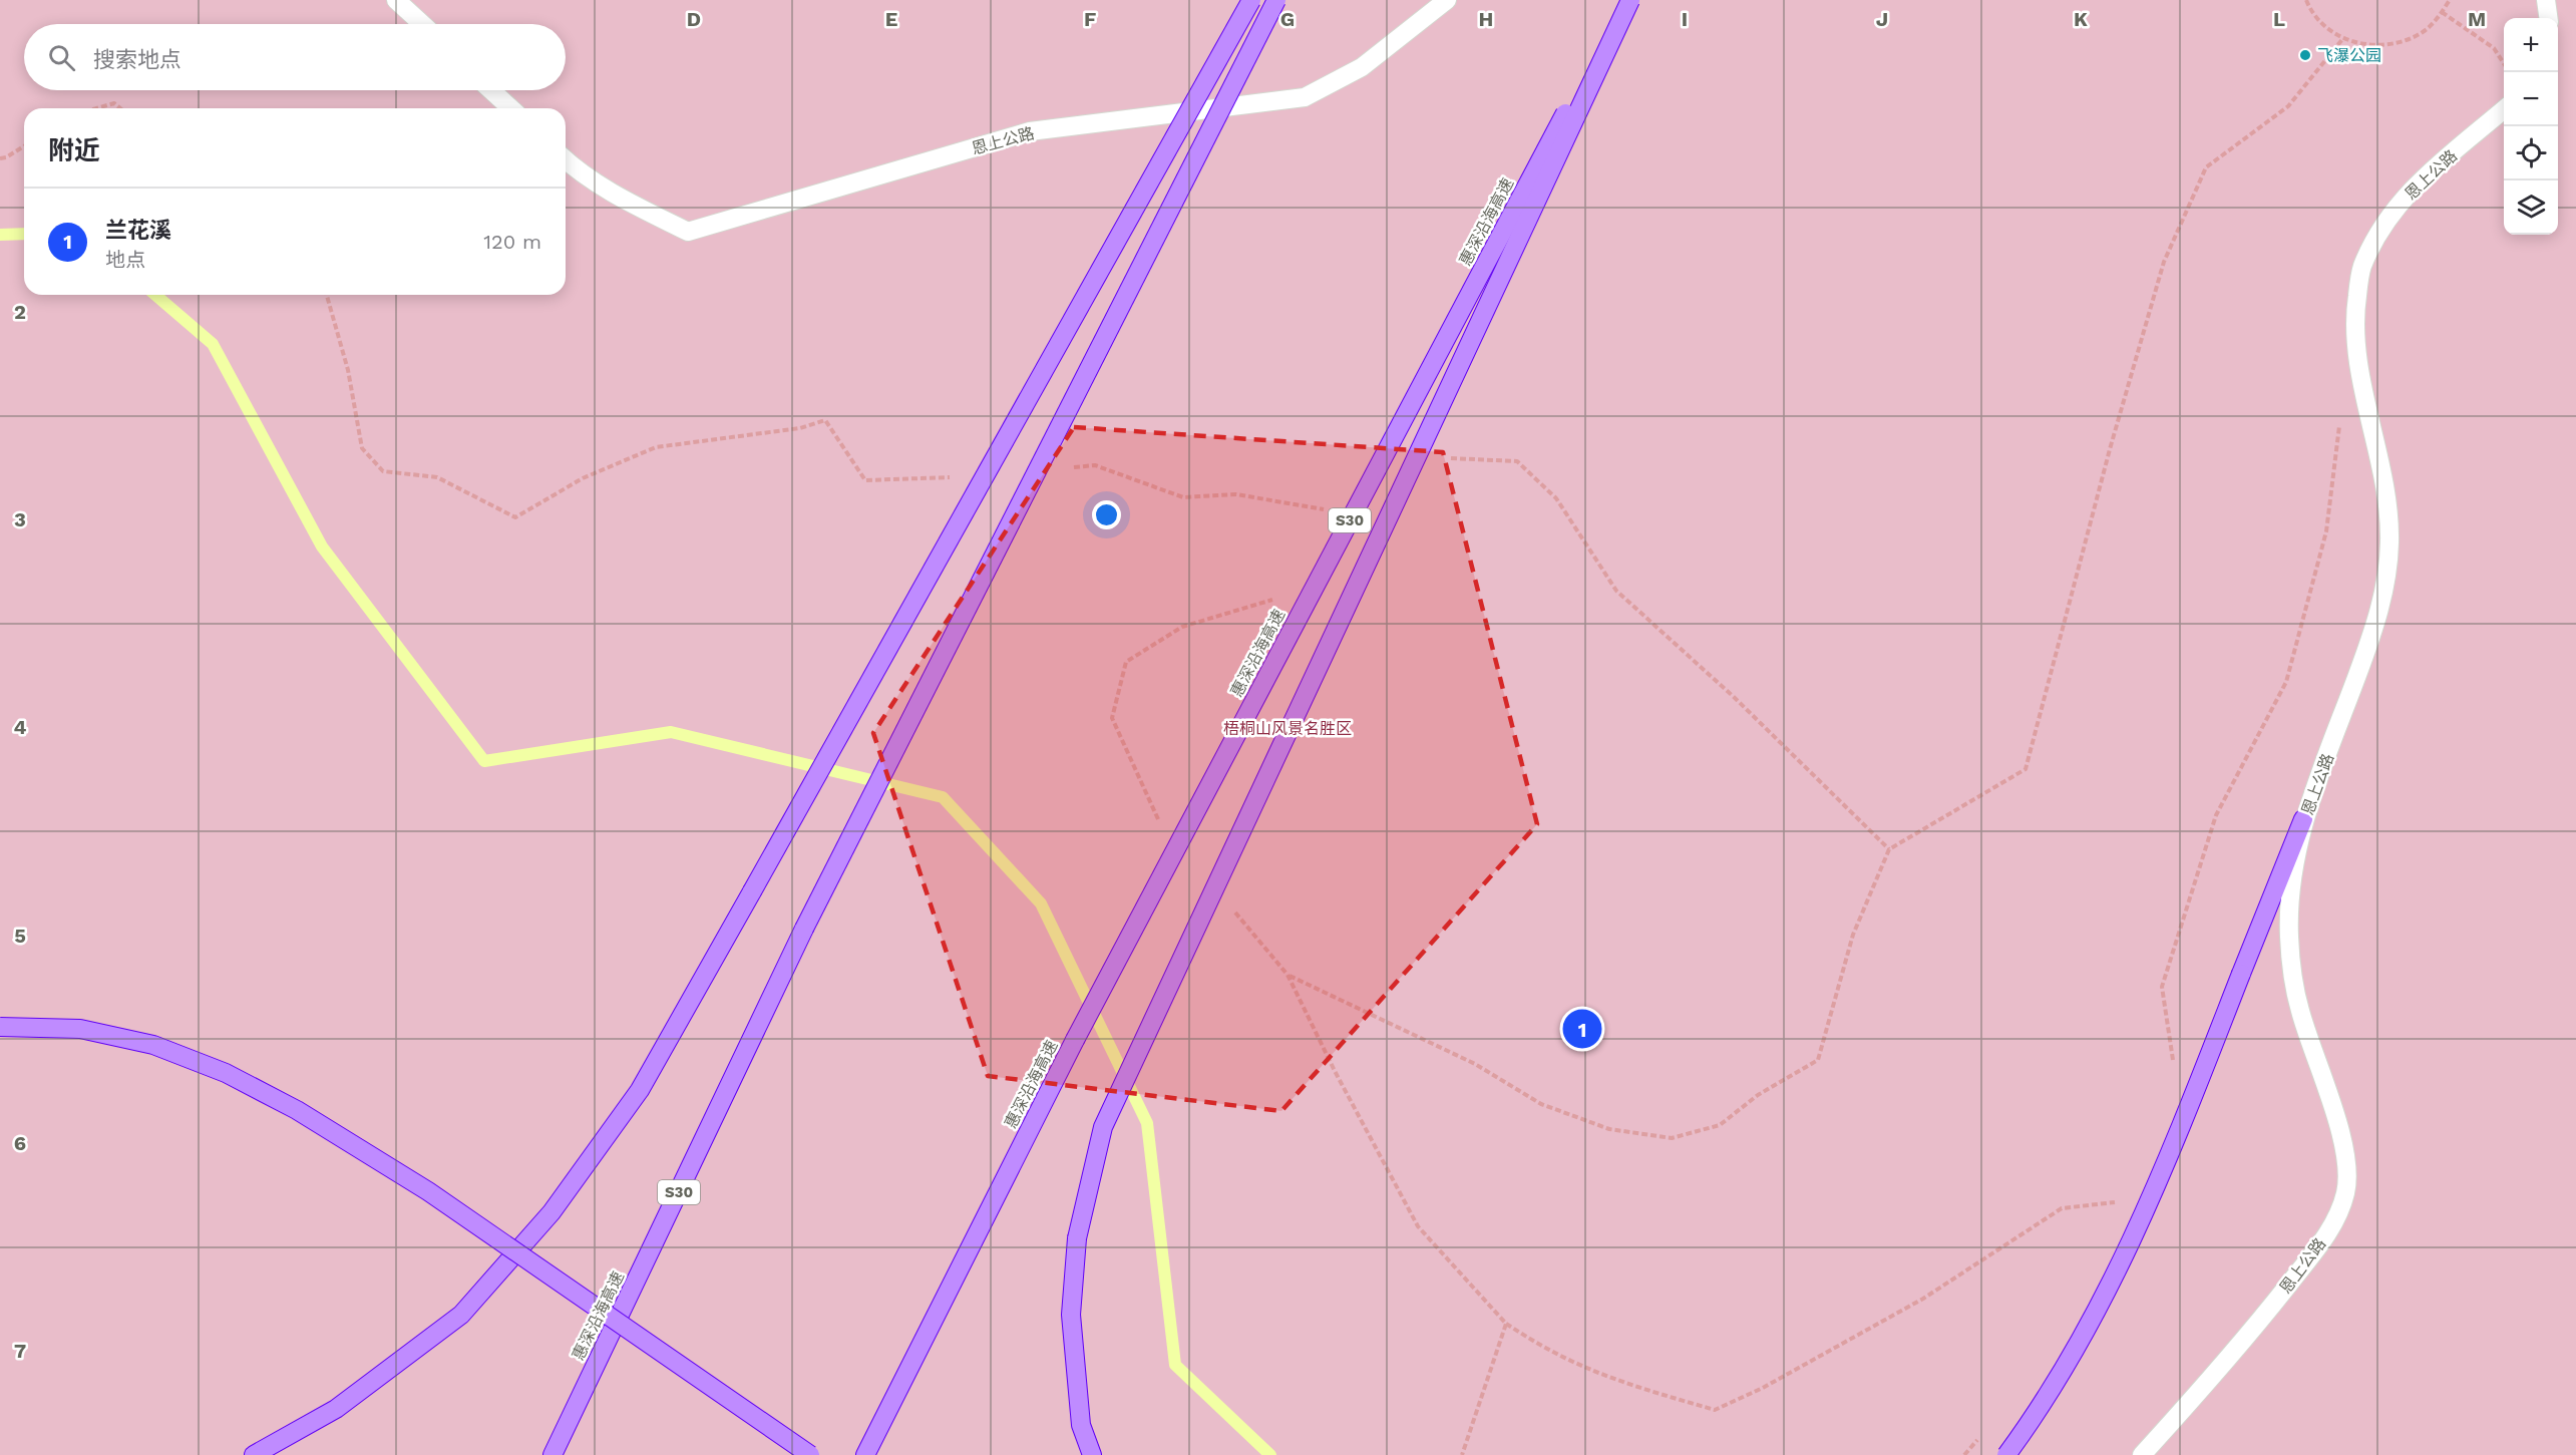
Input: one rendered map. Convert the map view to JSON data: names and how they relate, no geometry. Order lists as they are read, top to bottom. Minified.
{"streets":{"highway":["惠深沿海高速","S30"],"street":["恩上公路"]},"parks":["梧桐山风景名胜区"],"places":["飞瀑公园"],"page":{"map_buttons":["+","−"],"search":"搜索地点","heading":"附近","list":[{"mark":"1","name":"兰花溪","note":"地点","value":"120 m"}],"pins":"1"},"grid":{"columns":["D","E","F","G","H","I","J","K","L","M"],"rows":["2","3","4","5","6","7"]}}
